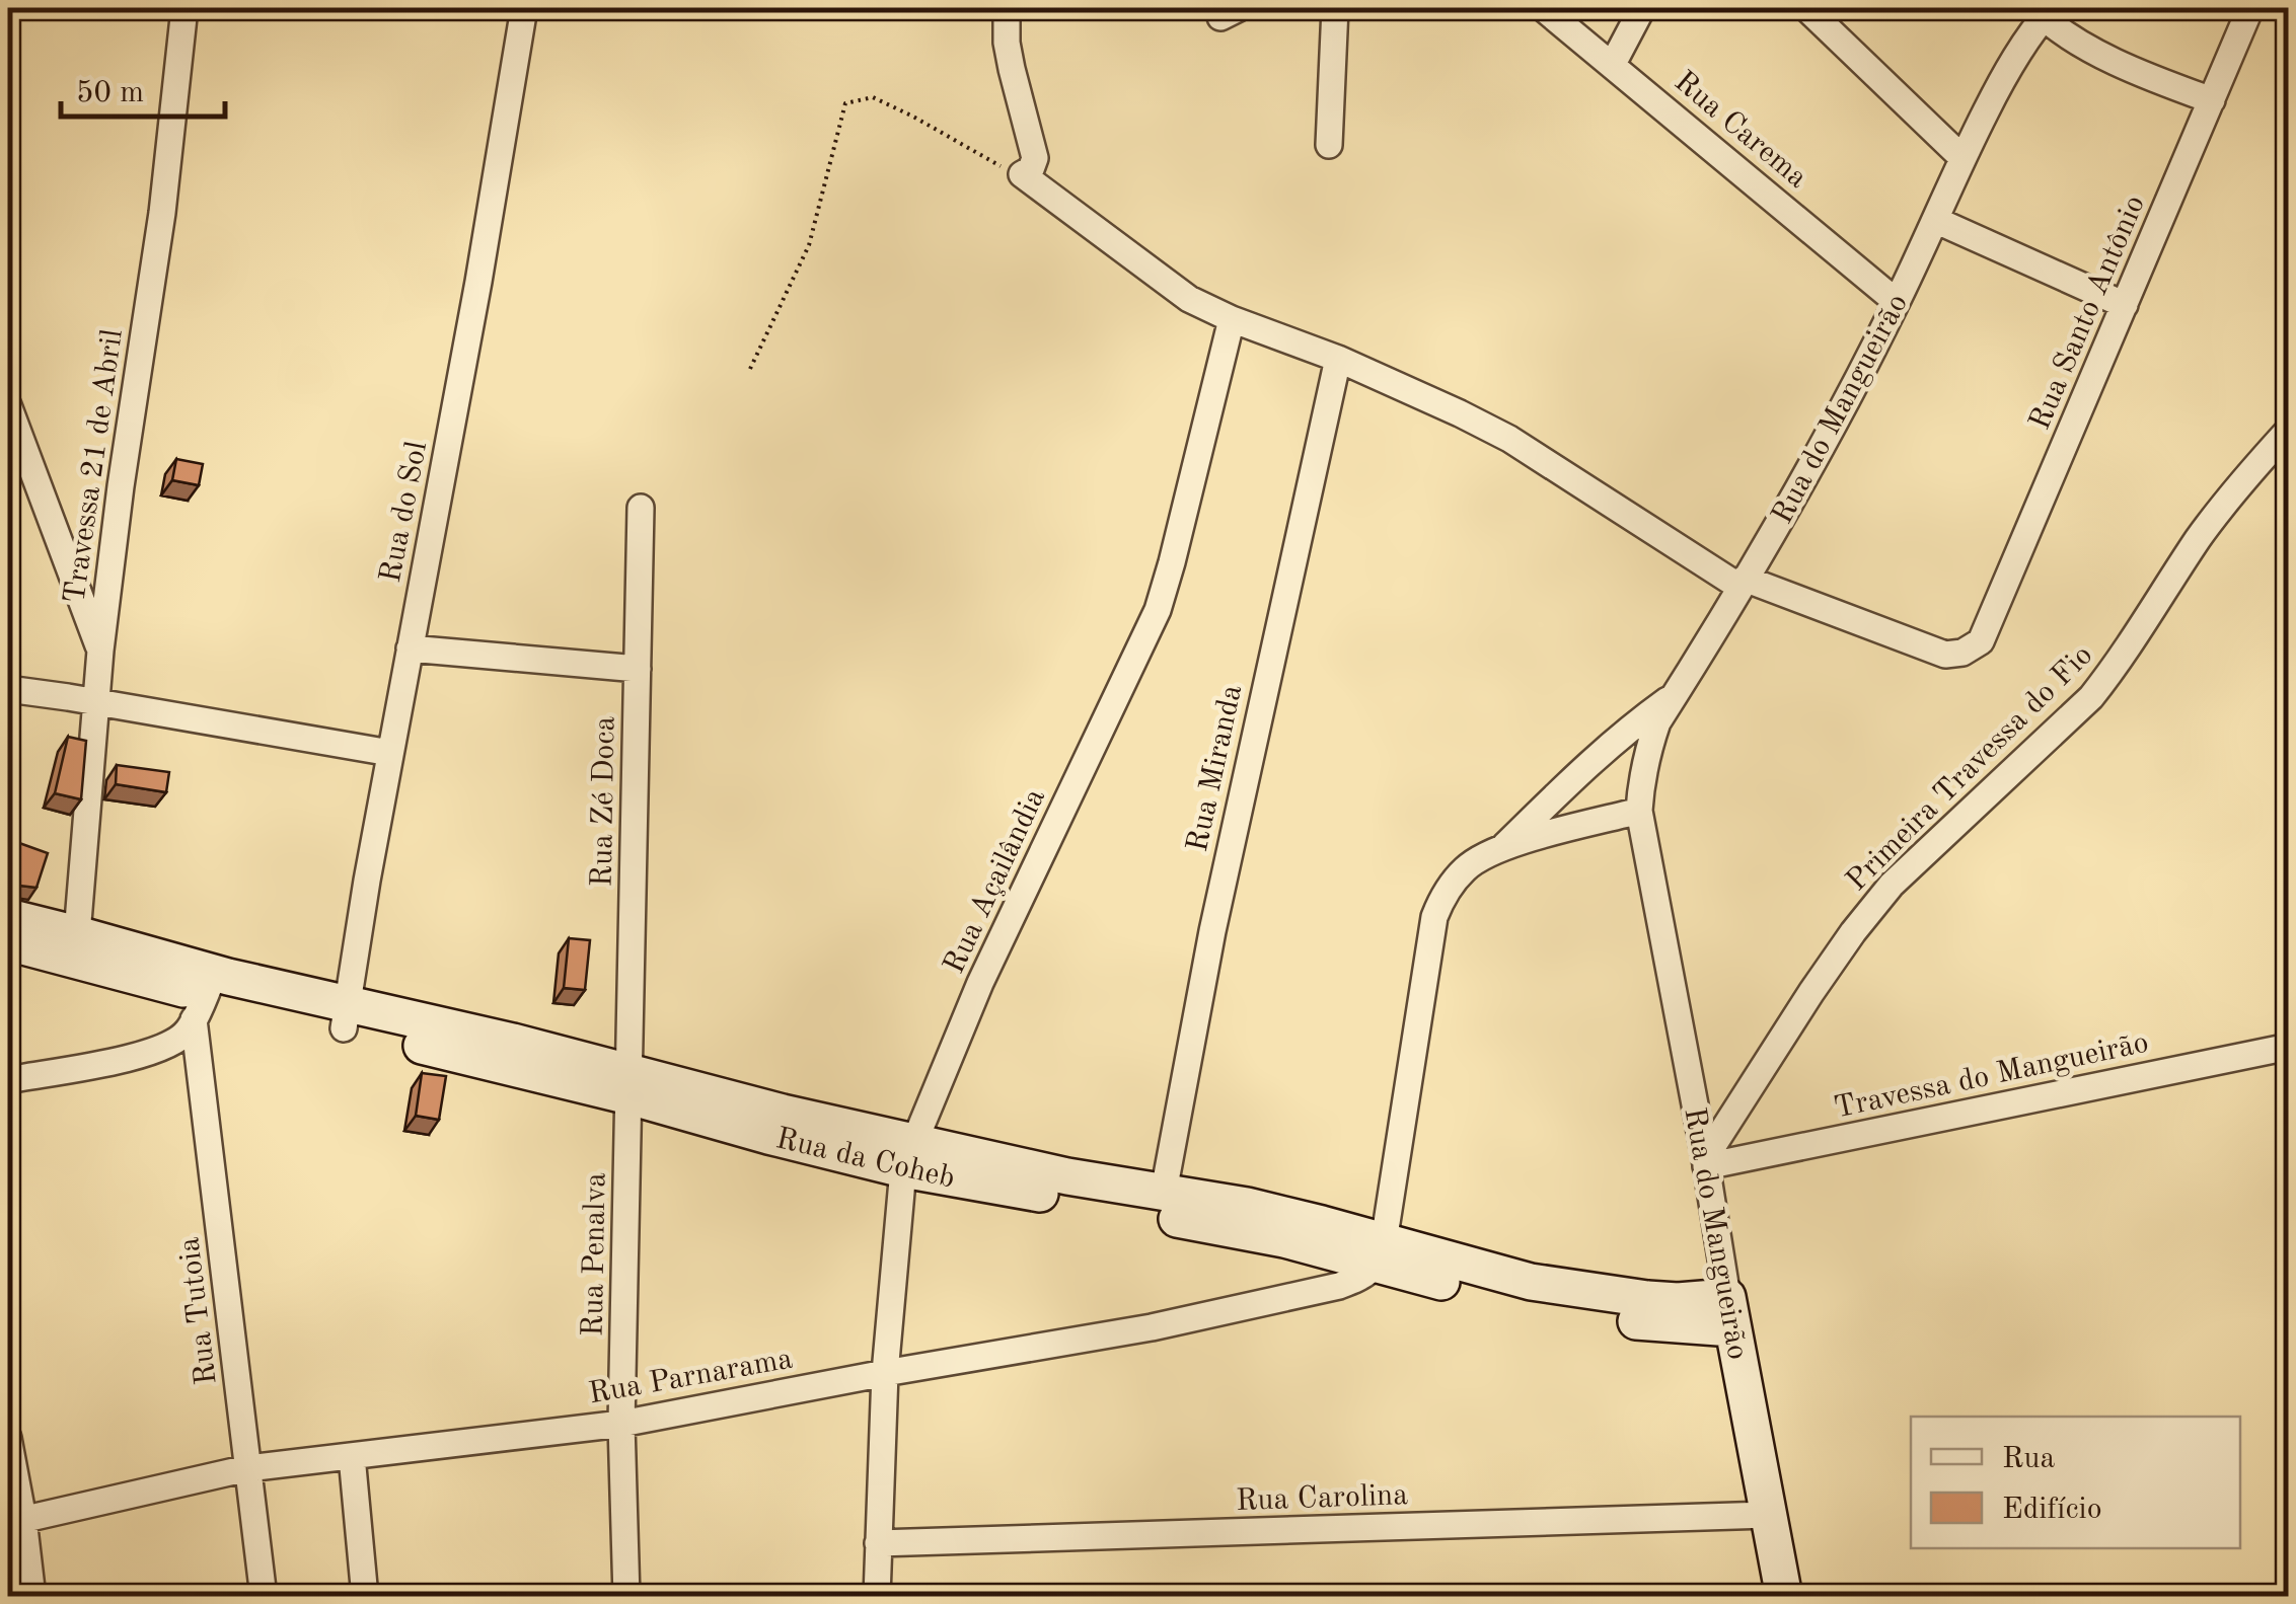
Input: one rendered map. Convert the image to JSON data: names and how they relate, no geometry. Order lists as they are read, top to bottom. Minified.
{"streets":{"street":["Rua Carema","Rua Santo Antônio","Rua do Mangueirão","Travessa 21 de Abril","Rua do Sol","Primeira Travessa do Fio","Rua Miranda","Rua Zé Doca","Rua Açailândia","Travessa do Mangueirão","Rua da Coheb","Rua Penalva","Rua Tutoia","Rua Parnarama","Rua Carolina"]},"crossings":[["Rua Carema","Rua do Mangueirão"],["Rua Santo Antônio","Rua do Mangueirão"],["Rua do Mangueirão","Primeira Travessa do Fio"],["Rua do Mangueirão","Travessa do Mangueirão"],["Rua do Mangueirão","Rua da Coheb"],["Rua do Mangueirão","Rua Carolina"],["Travessa 21 de Abril","Rua da Coheb"],["Rua do Sol","Rua da Coheb"],["Primeira Travessa do Fio","Travessa do Mangueirão"],["Rua Miranda","Rua da Coheb"],["Rua Zé Doca","Rua da Coheb"],["Rua Zé Doca","Rua Penalva"],["Rua Açailândia","Rua da Coheb"],["Rua Açailândia","Rua Parnarama"],["Rua Açailândia","Rua Carolina"],["Rua da Coheb","Rua Penalva"],["Rua da Coheb","Rua Tutoia"],["Rua da Coheb","Rua Parnarama"],["Rua Penalva","Rua Parnarama"],["Rua Tutoia","Rua Parnarama"]],"legend":["Rua","Edifício"],"scale_bar":"50 m"}
